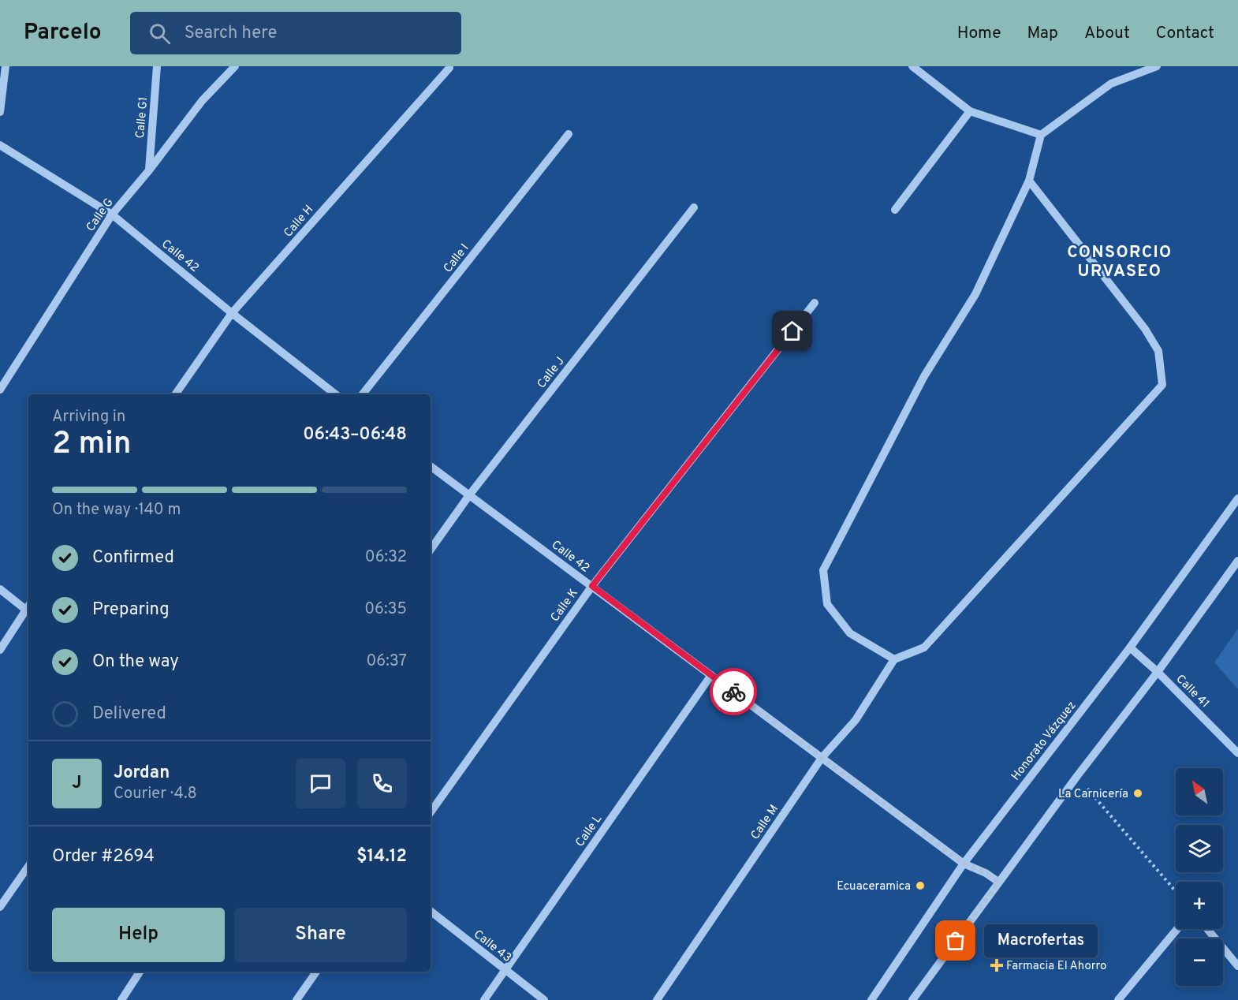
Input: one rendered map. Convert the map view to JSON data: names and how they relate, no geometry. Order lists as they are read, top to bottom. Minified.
{"streets":{"street":["Calle G1","Calle G","Calle H","Calle 42","Calle I","Calle J","Calle K","Calle 41","Honorato Vázquez","Calle M","Calle L","Calle 43"]},"crossings":[["Calle G1","Calle G"],["Calle G","Calle 42"],["Calle H","Calle 42"],["Calle 42","Calle J"],["Calle 42","Calle K"],["Calle 42","Honorato Vázquez"],["Calle 42","Calle M"],["Calle 42","Calle L"],["Calle 41","Honorato Vázquez"],["Calle L","Calle 43"]],"districts":["CONSORCIO URVASEO"],"places":{"other":["La Carnicería","Ecuaceramica","Macrofertas"],"health":["Farmacia El Ahorro"]},"north":"top left","page":{"header":"Parcelo","search":"Search here","nav":["Home","Map","About","Contact"],"heading":["2 min","Arriving in","06:43–06:48"],"panel":["Jordan","Courier · 4.8","Order #2694","$14.12"],"bar":"On the way · 140 m","list":[["Confirmed","06:32"],["Preparing","06:35"],["On the way","06:37"],"Delivered"],"round":"J","map_buttons":["+","−"],"buttons":["Help","Share"],"bubble":"Macrofertas"}}
